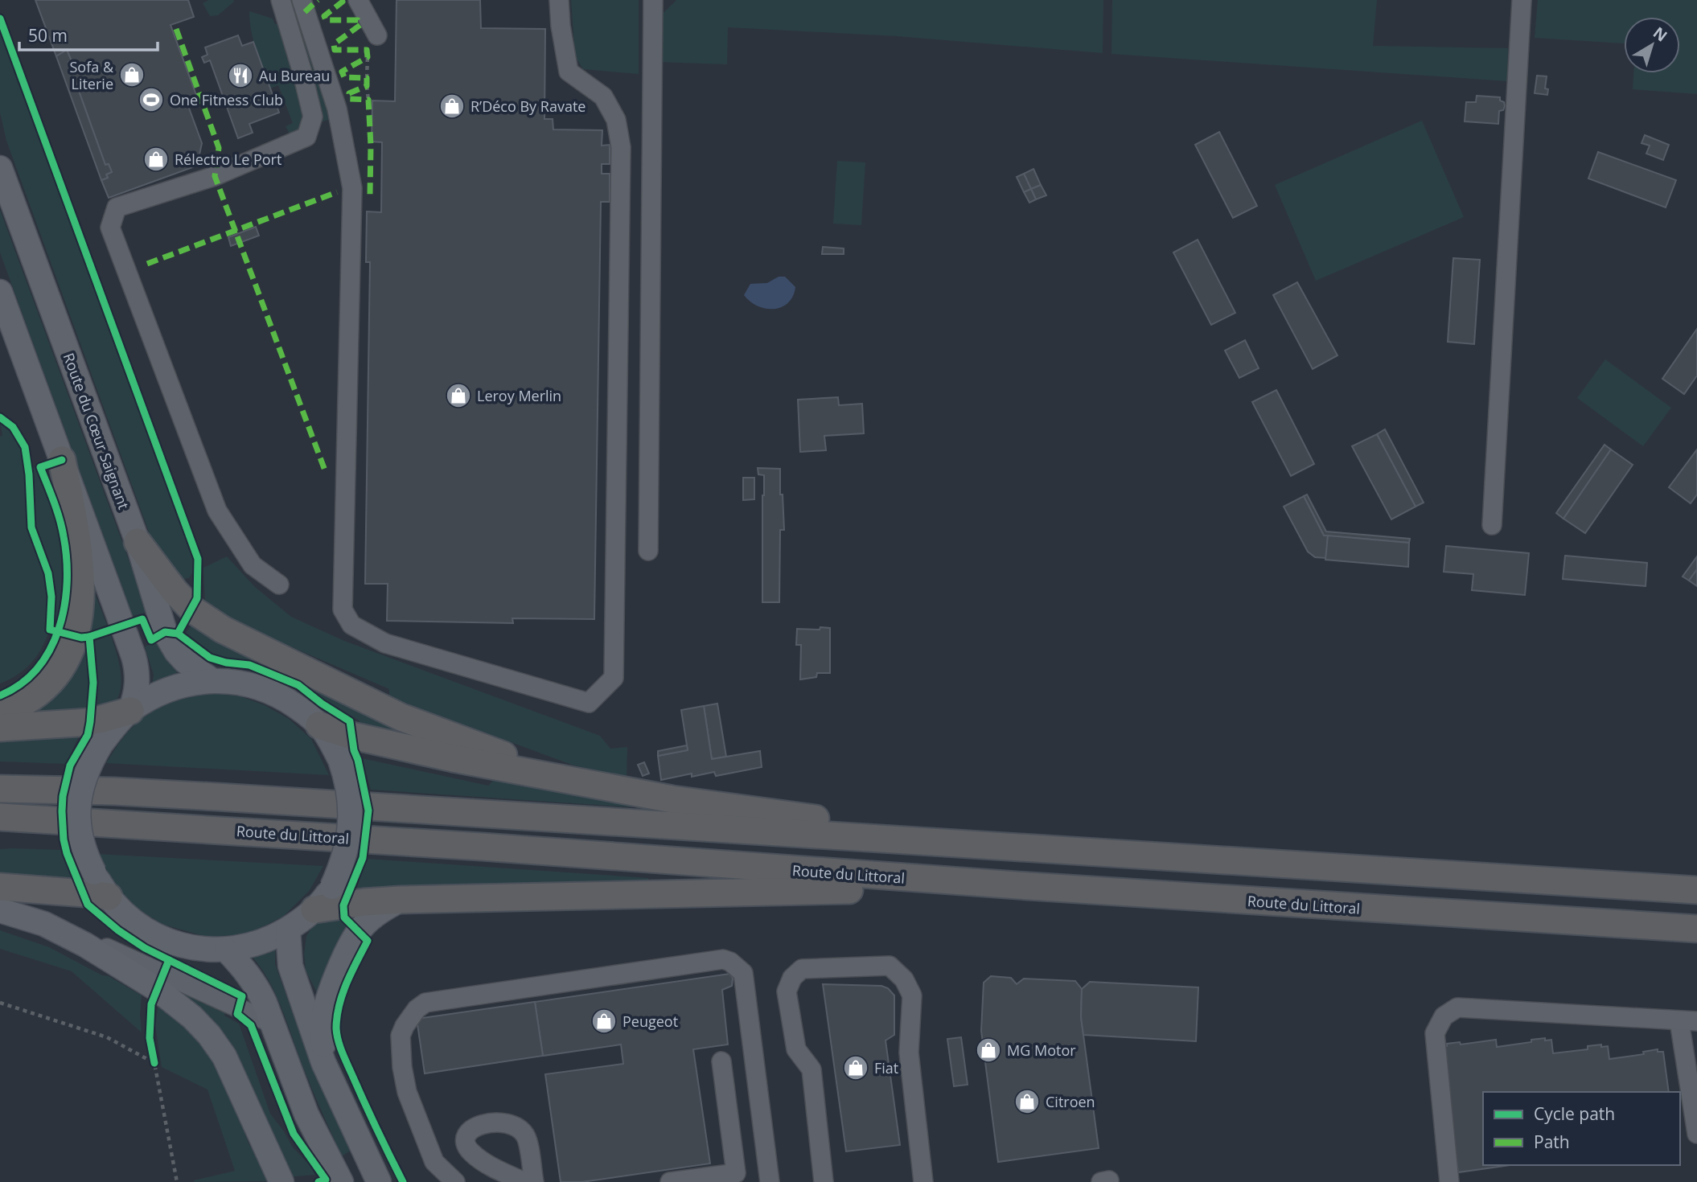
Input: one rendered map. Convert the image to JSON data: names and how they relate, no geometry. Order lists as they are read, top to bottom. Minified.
{"streets":{"highway":["Route du Littoral"],"main road":["Route du Cœur Saignant"]},"places":{"shop":["Sofa & Literie","R’Déco By Ravate","Rélectro Le Port","Leroy Merlin","Peugeot","MG Motor","Fiat","Citroen"],"restaurant":["Au Bureau"],"sports":["One Fitness Club"]},"legend":["Cycle path","Path"],"scale_bar":"50 m","north":"top right"}
